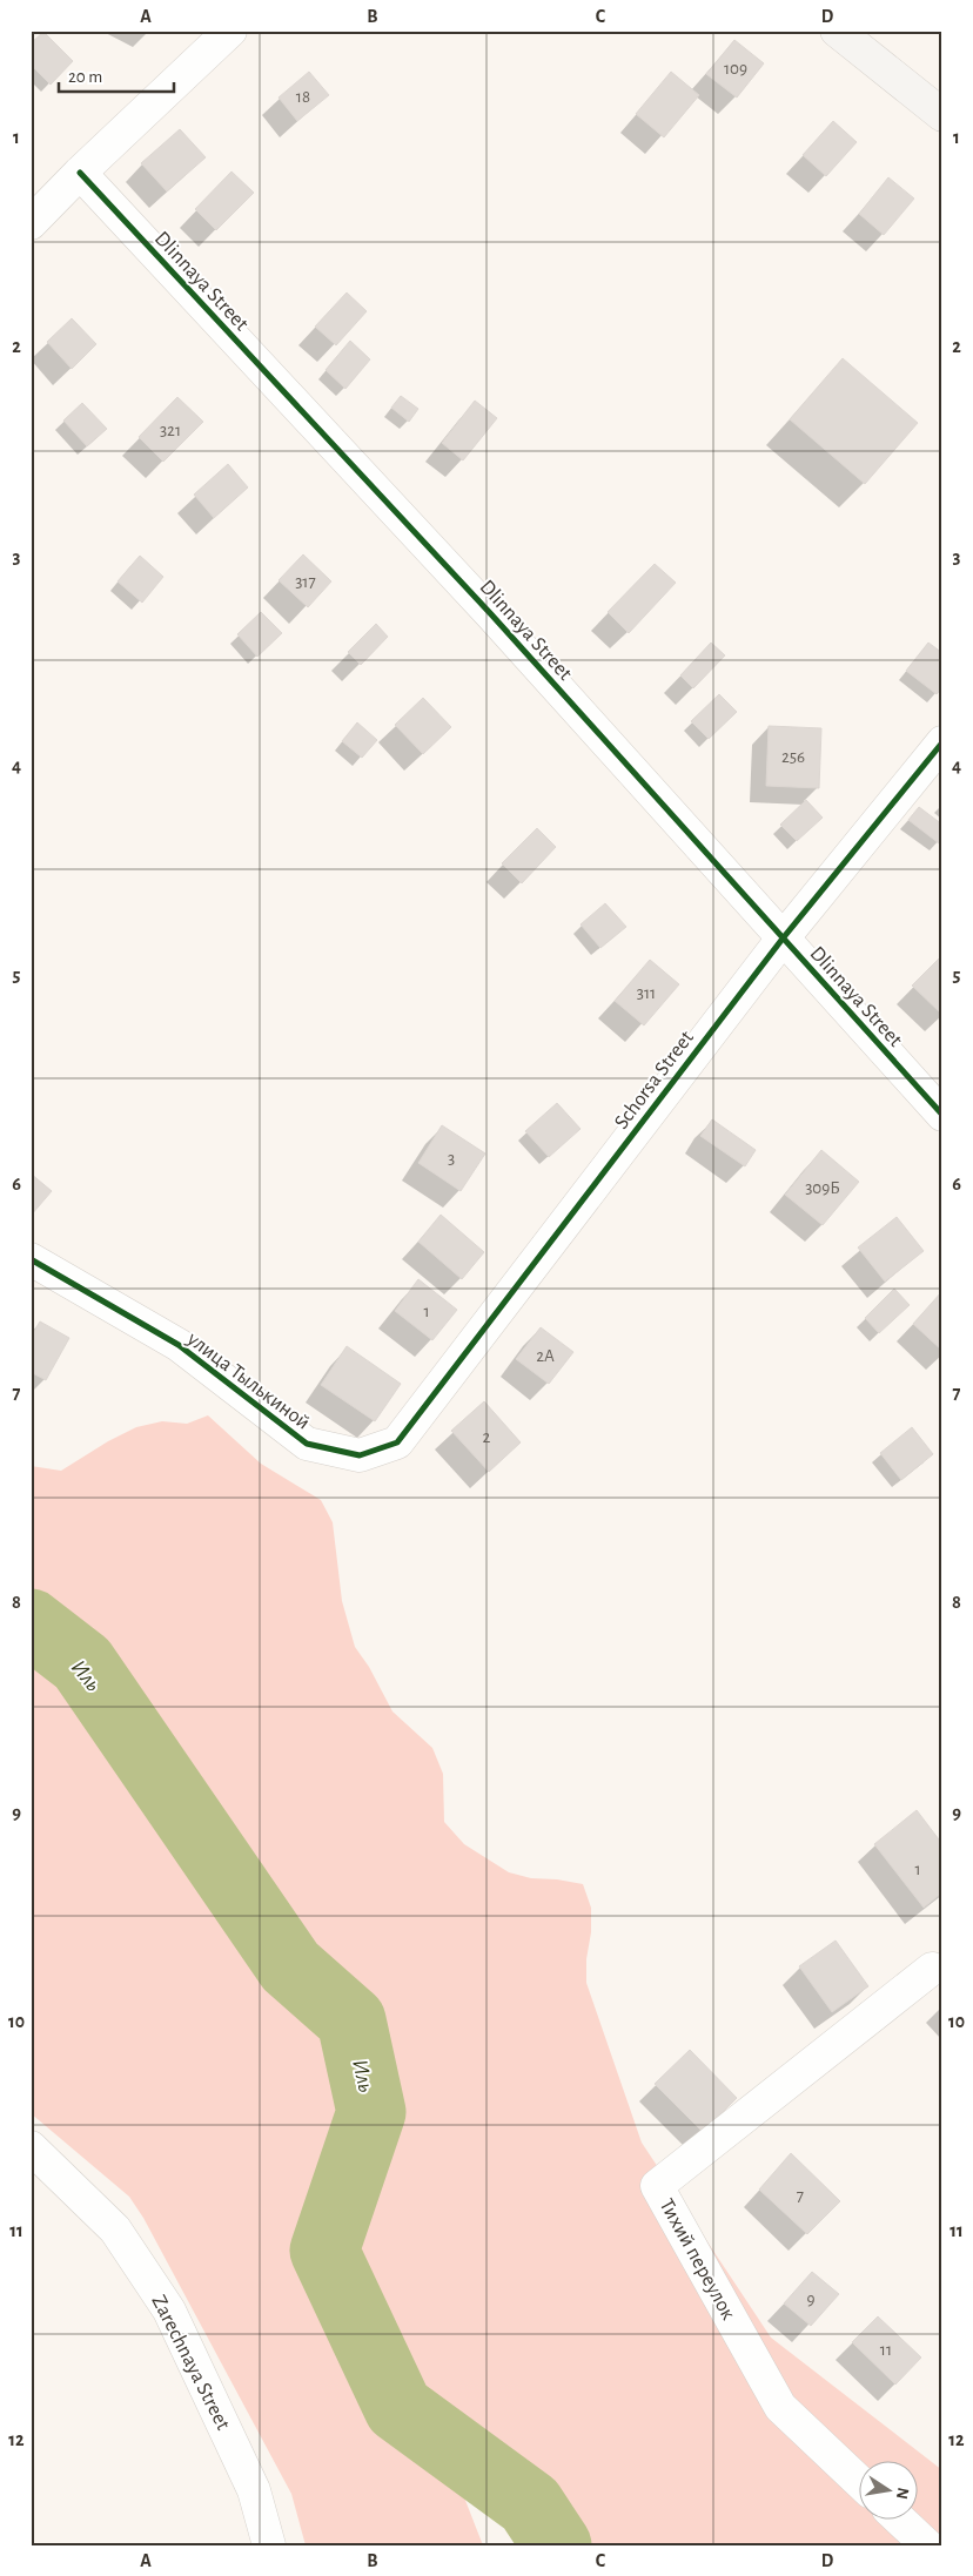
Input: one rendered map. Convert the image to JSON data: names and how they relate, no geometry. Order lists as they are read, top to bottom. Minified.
{"streets":{"street":["Dlinnaya Street","Schorsa Street","улица Тылькиной","Тихий переулок","Zarechnaya Street"]},"crossings":[["Dlinnaya Street","Schorsa Street"],["Schorsa Street","улица Тылькиной"]],"water":["Иль"],"house_numbers":["109","18","321","317","256","311","3","309Б","1","2А","2","1","7","9","11"],"scale_bar":"20 m","north":"right","grid":{"columns":["A","B","C","D"],"rows":["1","2","3","4","5","6","7","8","9","10","11","12"]}}
